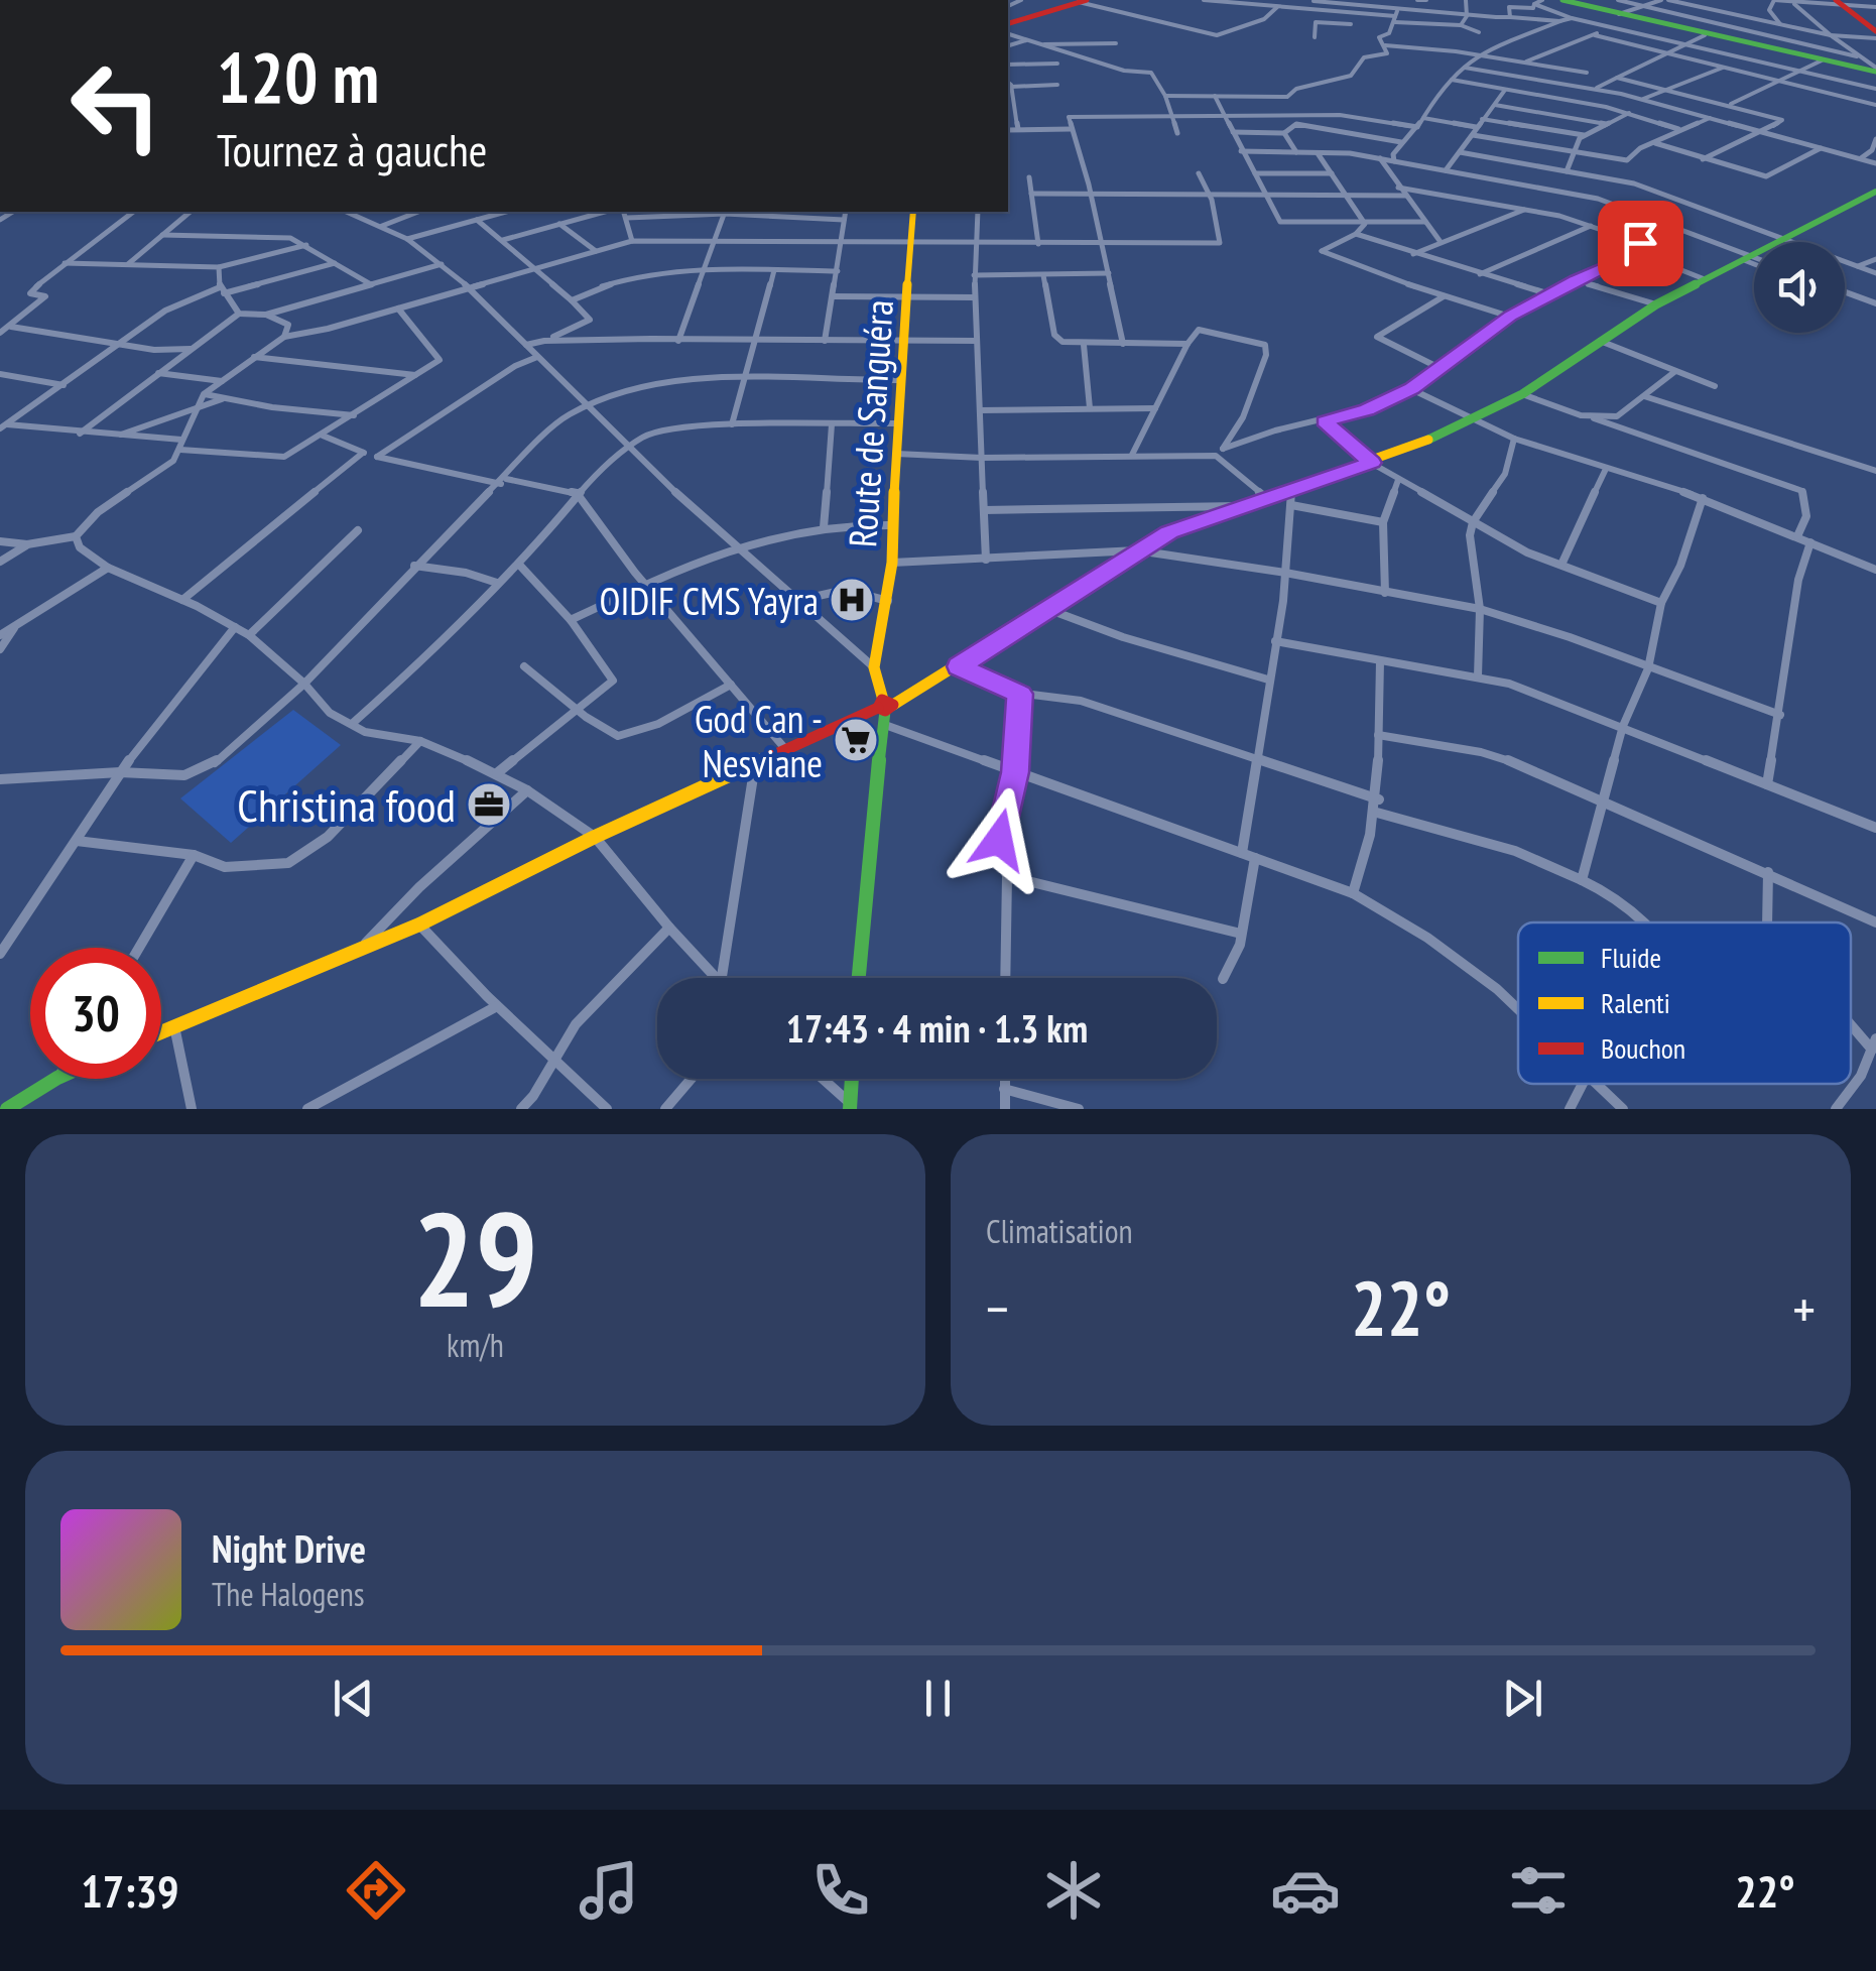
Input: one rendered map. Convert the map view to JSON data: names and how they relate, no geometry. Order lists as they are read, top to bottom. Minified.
{"streets":{"street":["Route de Sanguéra"]},"places":{"hospital":["OIDIF CMS Yayra"],"supermarket":["God Can - Nesviane"],"office":["Christina food"]},"legend":["Fluide","Ralenti","Bouchon"],"page":{"turn":["120 m","Tournez à gauche"],"limit":"30","trip":"17:43 · 4 min · 1.3 km","tile":[["29","km/h"],"Climatisation"],"heat":["−","22°","+"],"song":["Night Drive","The Halogens"],"tabs":["17:39","22°"]}}
